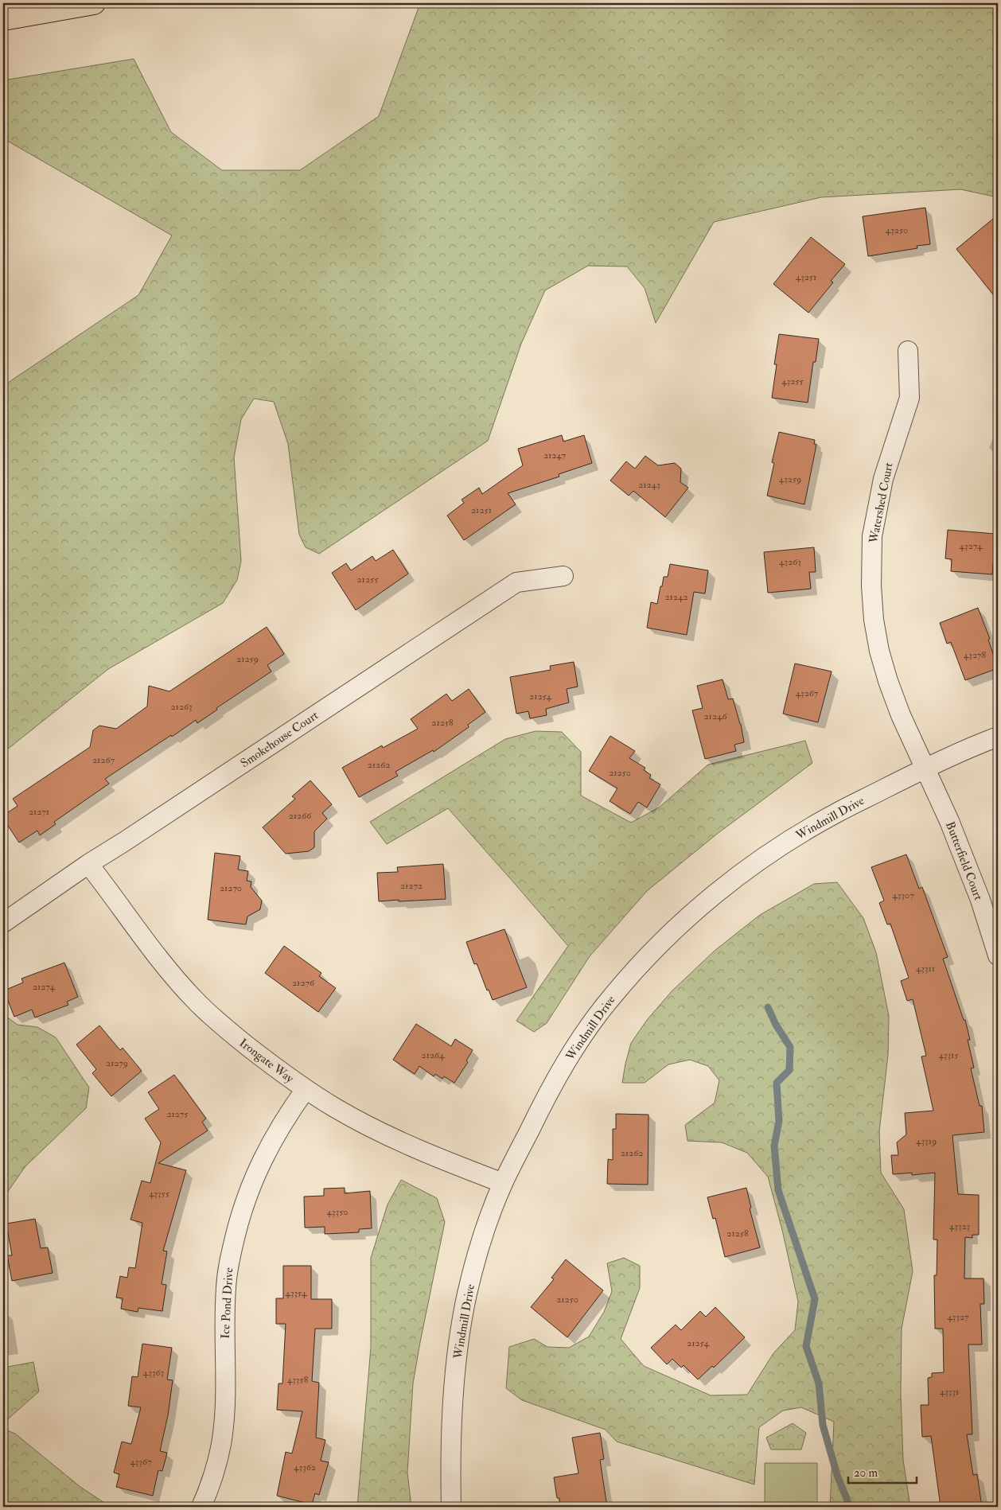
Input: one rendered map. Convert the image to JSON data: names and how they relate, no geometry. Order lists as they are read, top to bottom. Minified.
{"streets":{"street":["Watershed Court","Smokehouse Court","Windmill Drive","Butterfield Court","Irongate Way","Ice Pond Drive"]},"crossings":[["Watershed Court","Windmill Drive"],["Watershed Court","Butterfield Court"],["Smokehouse Court","Irongate Way"],["Windmill Drive","Butterfield Court"],["Windmill Drive","Irongate Way"],["Irongate Way","Ice Pond Drive"]],"house_numbers":["43250","43251","43255","21247","43259","21243","21251","43274","43263","21255","21242","43278","21259","43267","21254","21263","21246","21258","21267","21262","21250","21271","21266","21272","21270","43307","43311","21276","21274","21264","43315","21279","21275","43319","21262","43355","43350","43323","21258","43354","21250","43327","21254","43363","43358","43331","43367","43362"],"scale_bar":"20 m"}
